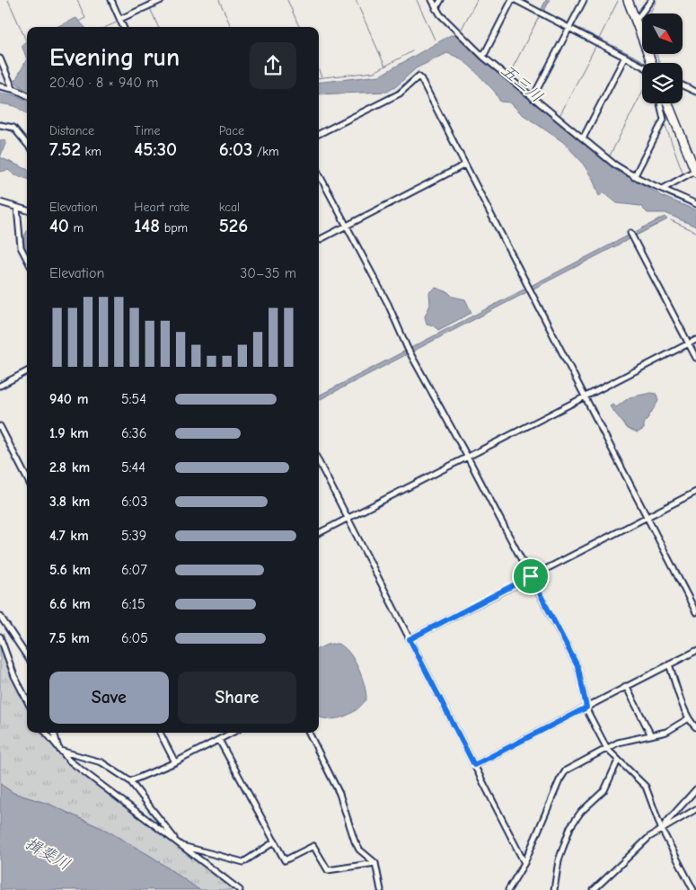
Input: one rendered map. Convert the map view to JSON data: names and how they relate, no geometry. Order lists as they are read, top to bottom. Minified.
{"water":["五三川","揖斐川"],"north":"bottom right","page":{"heading":["Evening run","20:40 · 8 × 940 m"],"stats":[["Distance","7.52 km"],["Time","45:30"],["Pace","6:03 /km"],["Elevation","40 m"],["Heart rate","148 bpm"],["kcal","526"]],"chart":["Elevation","30–35 m"],"list":[{"name":"940 m","note":"5:54"},{"name":"1.9 km","note":"6:36"},{"name":"2.8 km","note":"5:44"},{"name":"3.8 km","note":"6:03"},{"name":"4.7 km","note":"5:39"},{"name":"5.6 km","note":"6:07"},{"name":"6.6 km","note":"6:15"},{"name":"7.5 km","note":"6:05"}],"buttons":["Save","Share"]}}
